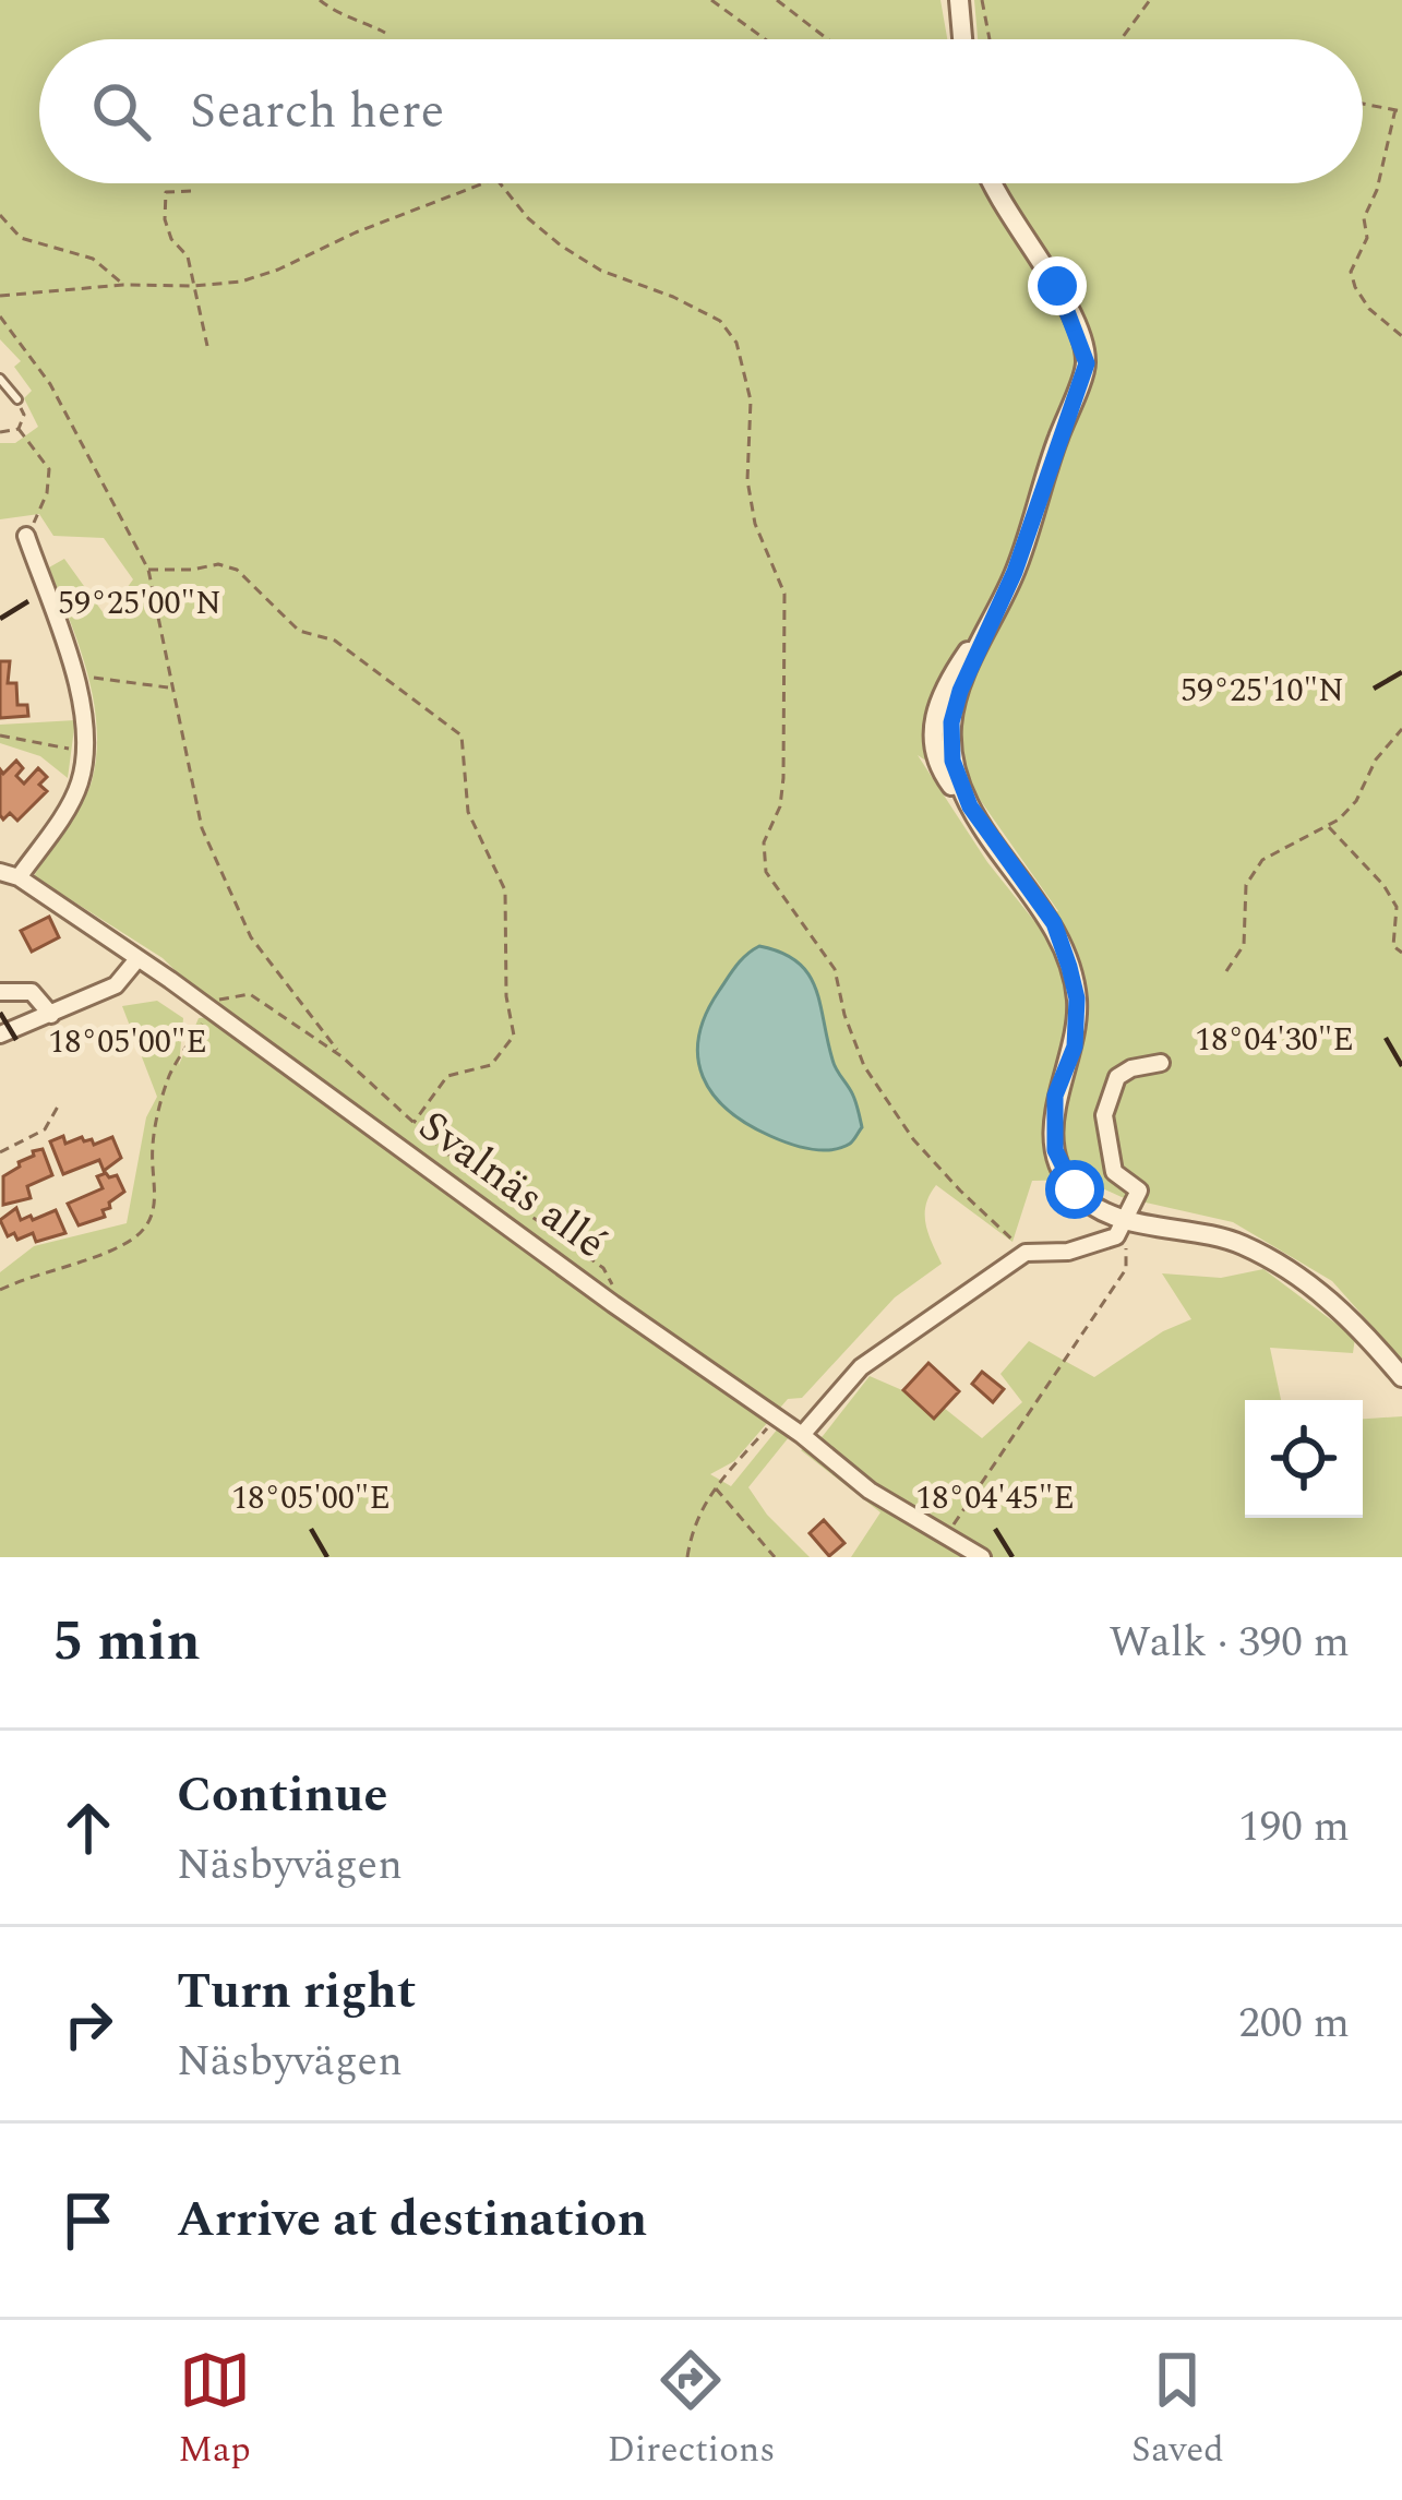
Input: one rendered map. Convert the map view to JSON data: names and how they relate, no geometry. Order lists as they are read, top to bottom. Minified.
{"streets":{"street":["Svalnäs allé"]},"page":{"search":"Search here","heading":["5 min","Walk · 390 m"],"list":[["Continue","Näsbyvägen","190 m"],["Turn right","Näsbyvägen","200 m"],"Arrive at destination"],"nav":["Map","Directions","Saved"]},"coordinates":["59°25'00\"N","59°25'10\"N","18°04'30\"E","18°05'00\"E","18°04'45\"E"]}
